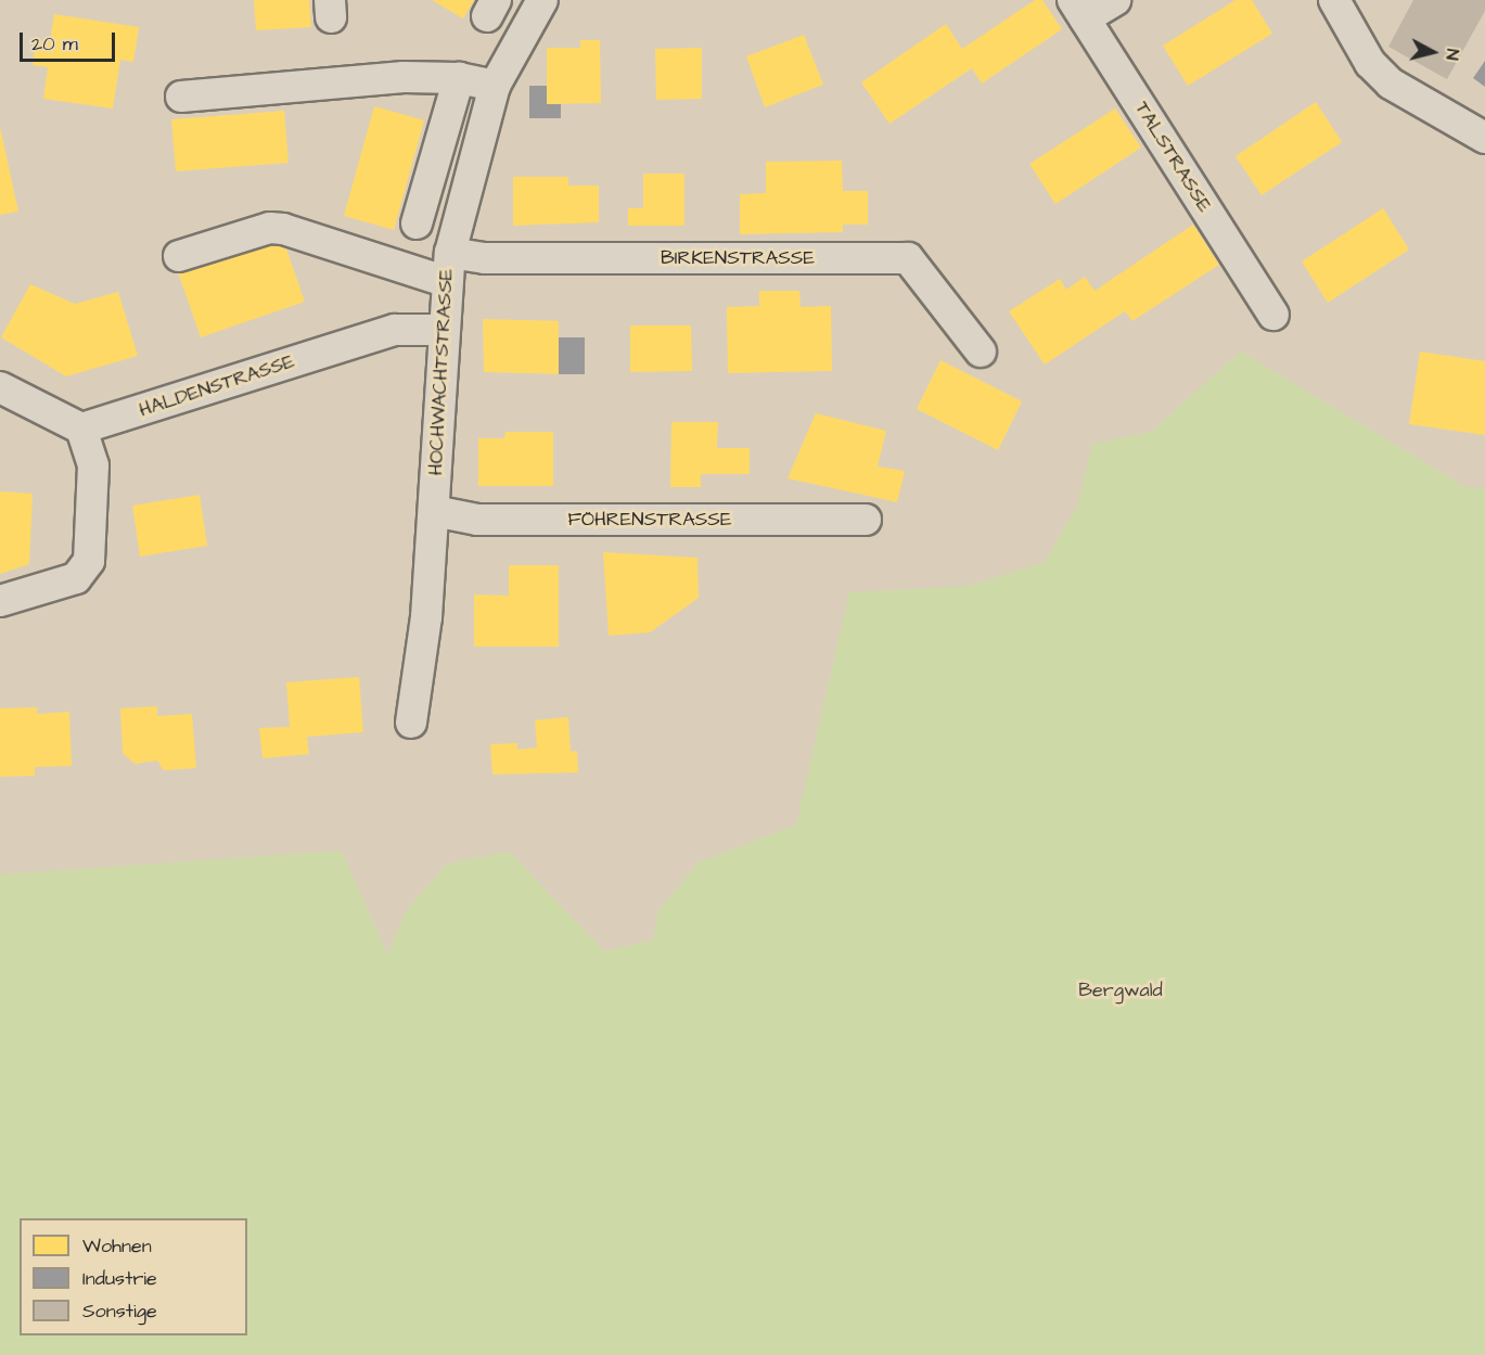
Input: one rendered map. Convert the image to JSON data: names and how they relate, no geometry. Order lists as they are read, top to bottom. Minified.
{"streets":{"street":["TALSTRASSE","BIRKENSTRASSE","HOCHWACHTSTRASSE","HALDENSTRASSE","FÖHRENSTRASSE"]},"crossings":[["BIRKENSTRASSE","HOCHWACHTSTRASSE"],["HOCHWACHTSTRASSE","HALDENSTRASSE"],["HOCHWACHTSTRASSE","FÖHRENSTRASSE"]],"parks":["Bergwald"],"legend":["Wohnen","Industrie","Sonstige"],"scale_bar":"20 m","north":"right"}
